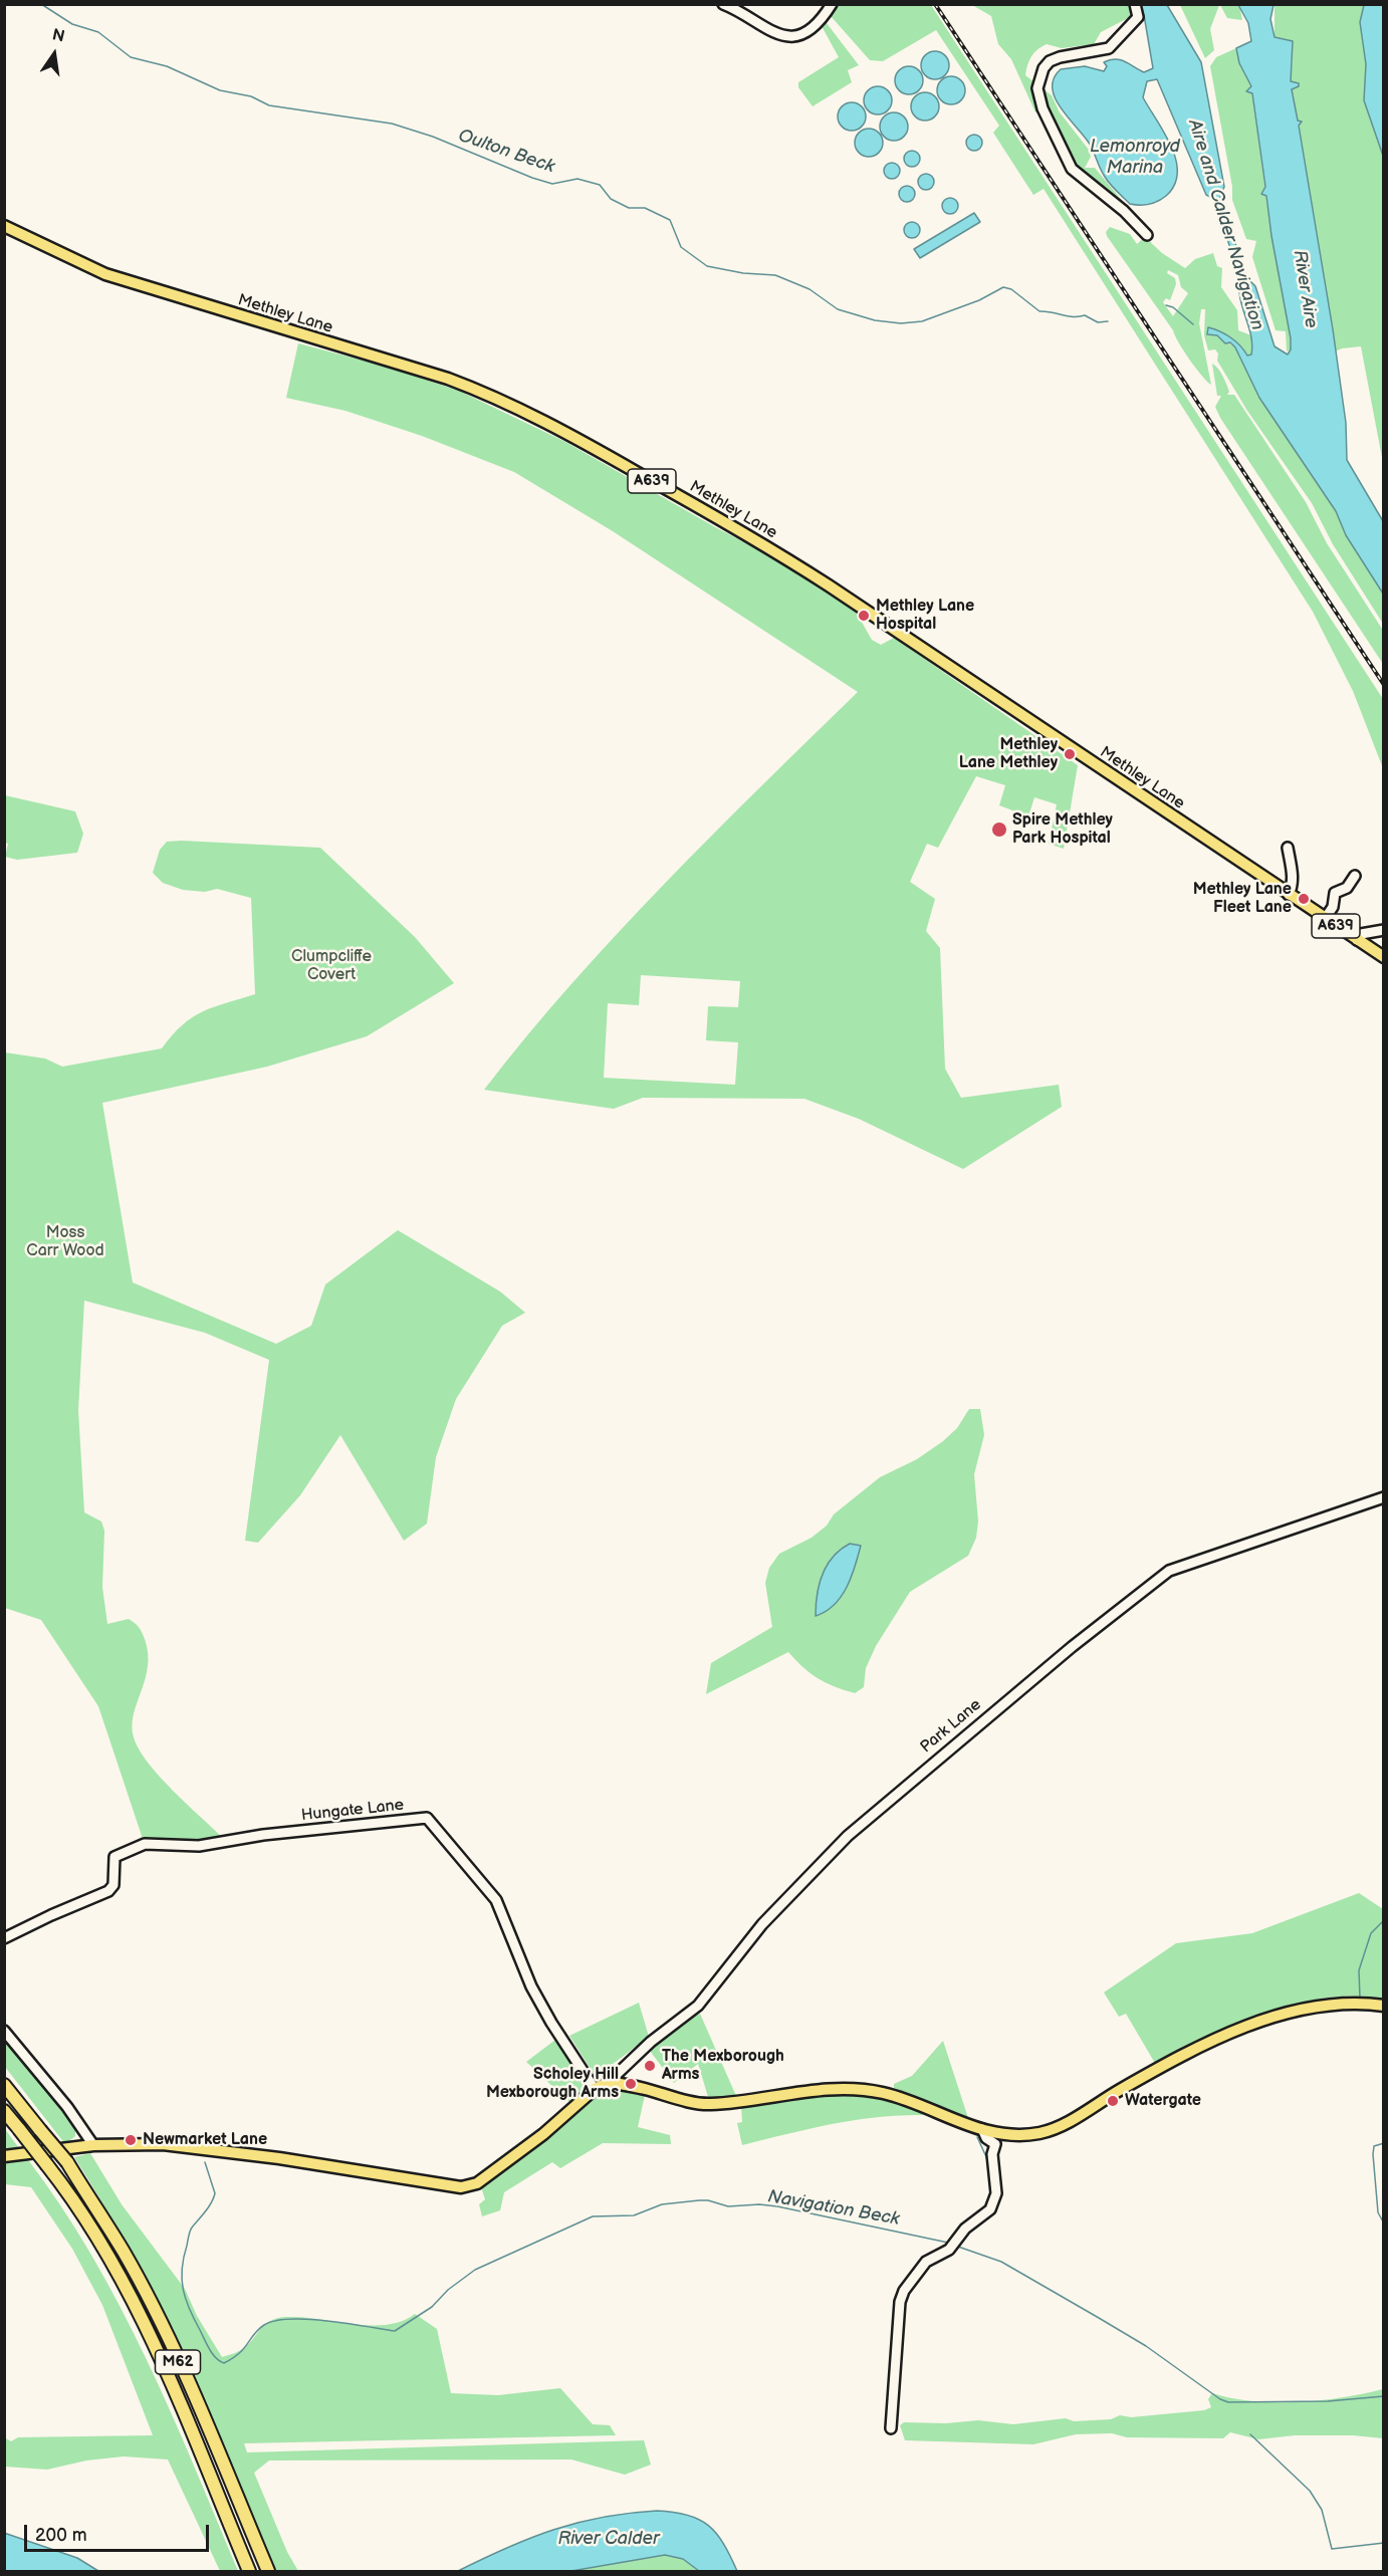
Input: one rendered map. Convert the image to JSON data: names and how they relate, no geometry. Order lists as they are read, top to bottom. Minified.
{"streets":{"highway":["M62"],"main road":["Methley Lane","A639"],"street":["Park Lane","Hungate Lane"]},"crossings":[["Methley Lane","A639"]],"water":["Lemonroyd Marina","Oulton Beck","Aire and Calder Navigation","River Aire","Navigation Beck","River Calder"],"parks":["Clumpcliffe Covert","Moss Carr Wood"],"places":["Methley Lane Hospital","Methley Lane Methley","Spire Methley Park Hospital","Methley Lane Fleet Lane","The Mexborough Arms","Scholey Hill Mexborough Arms","Watergate","Newmarket Lane"],"scale_bar":"200 m","north":"top"}
